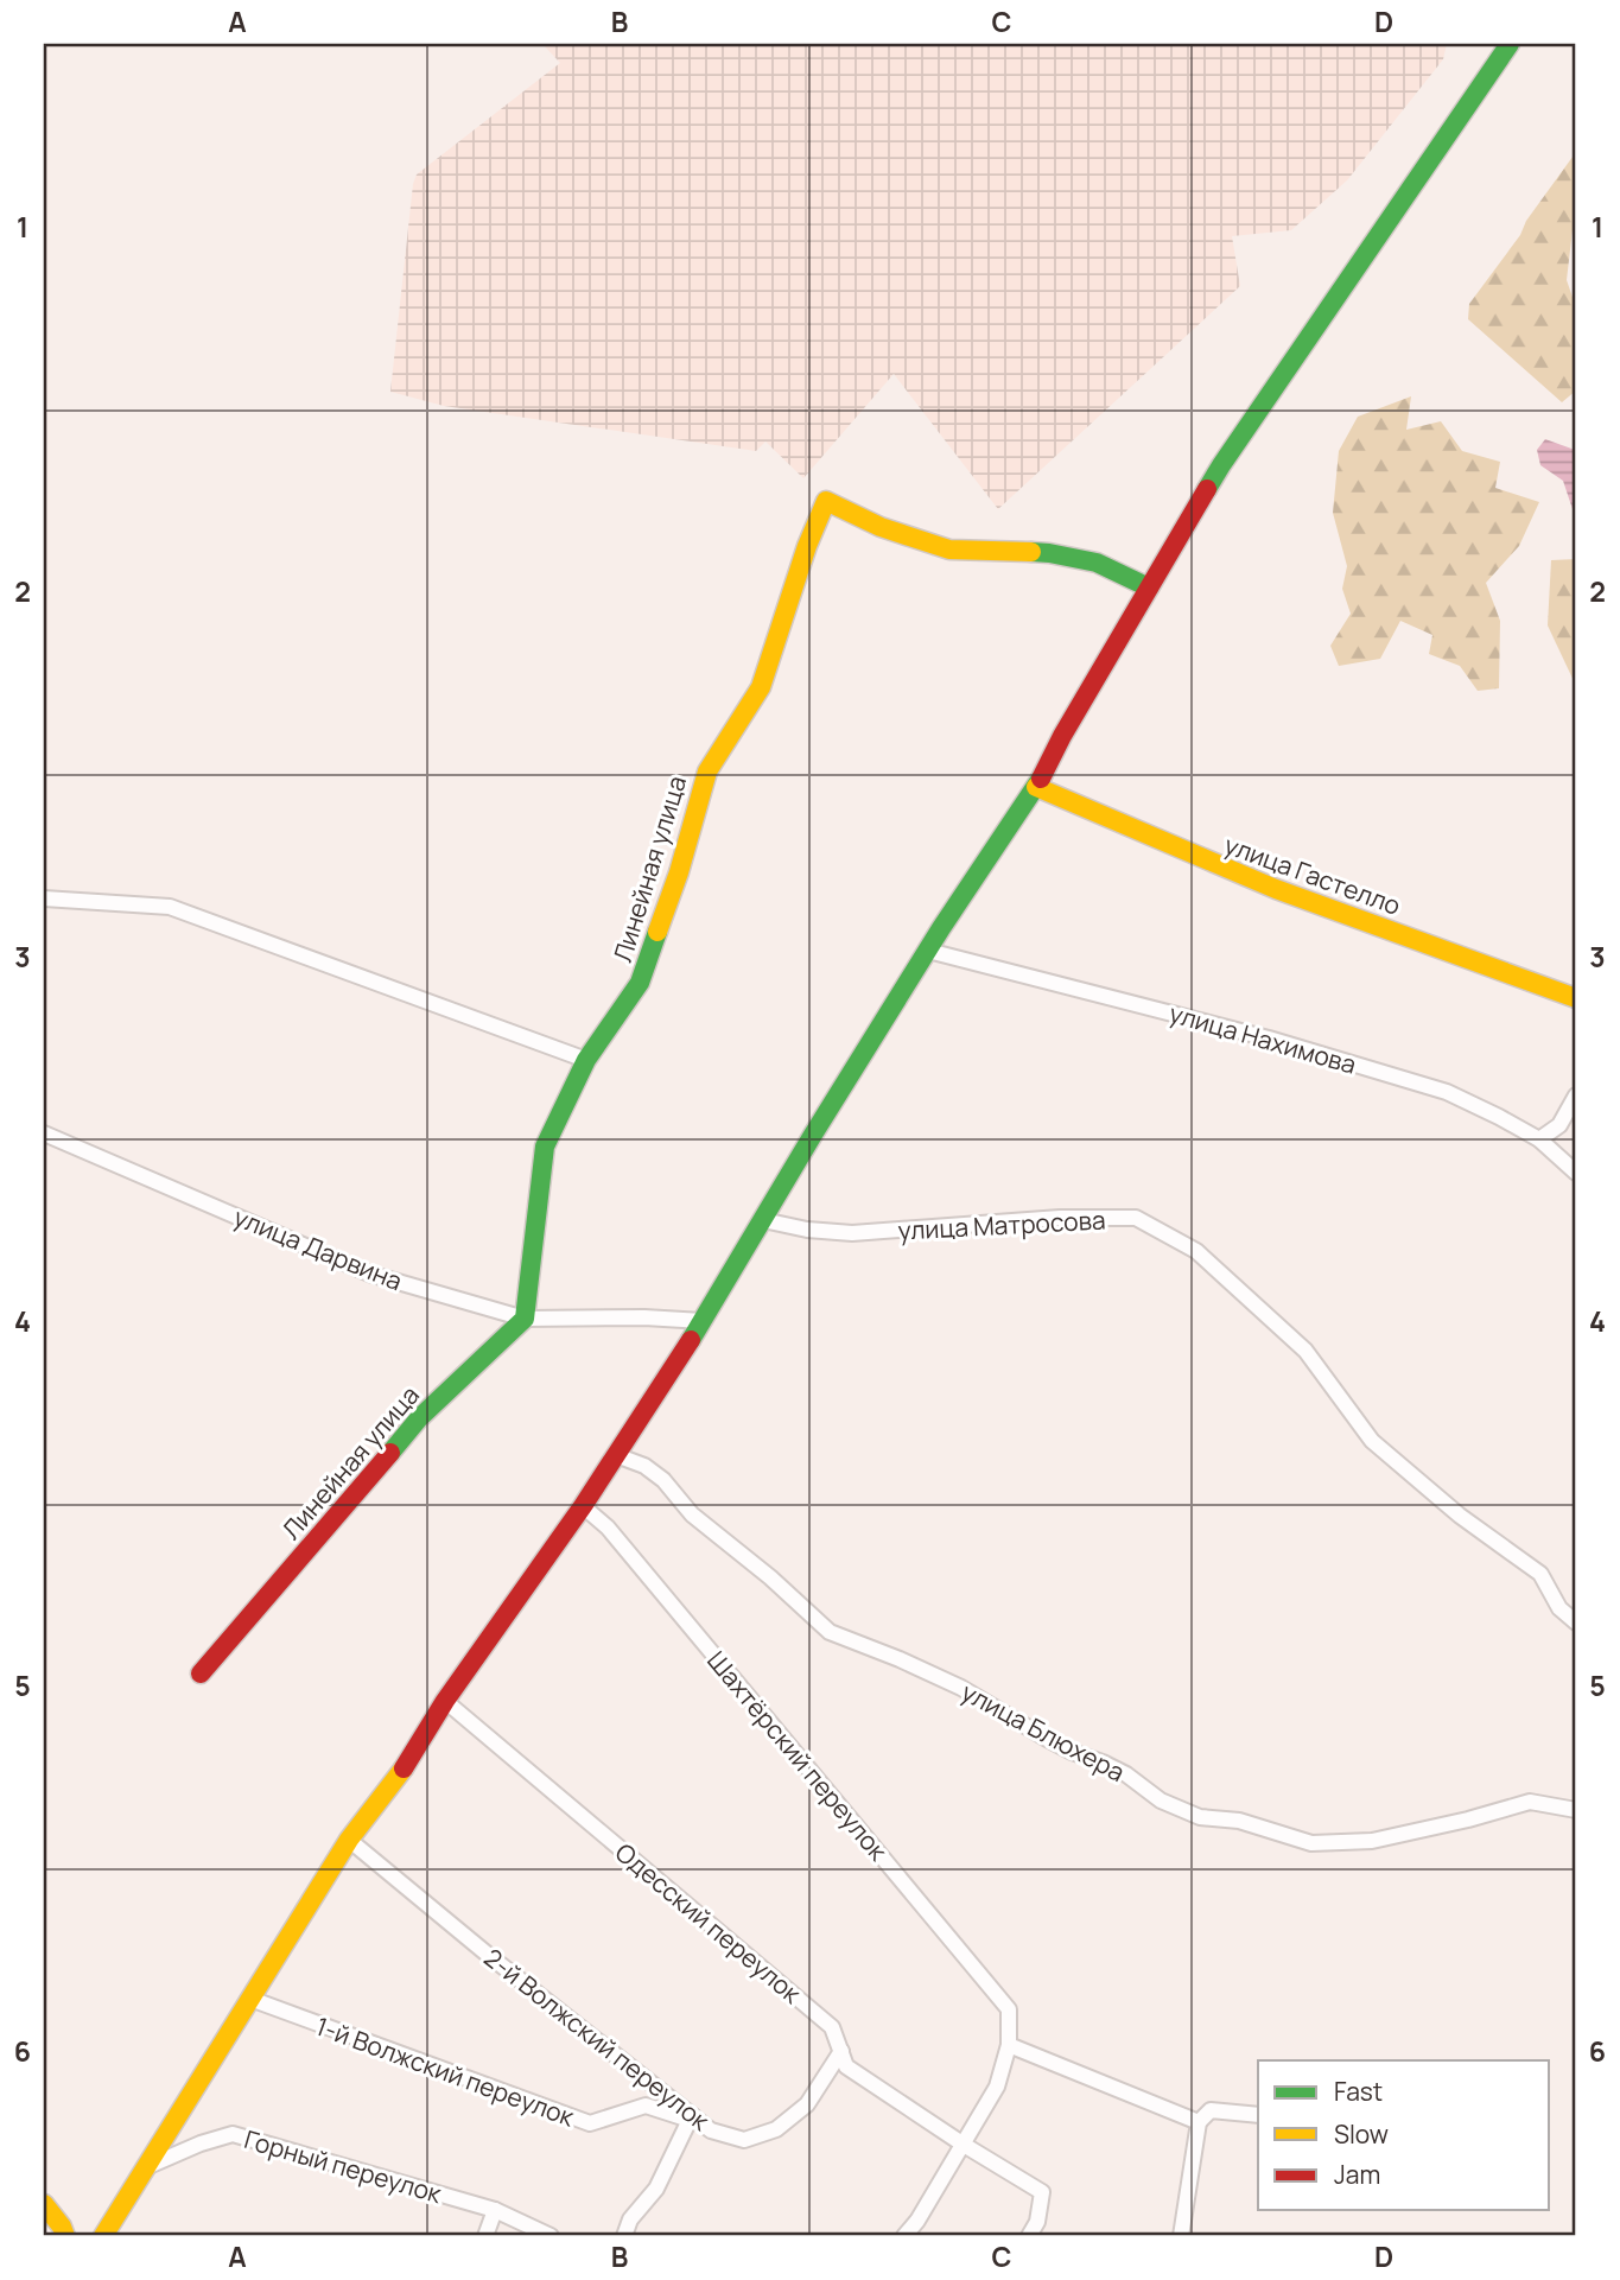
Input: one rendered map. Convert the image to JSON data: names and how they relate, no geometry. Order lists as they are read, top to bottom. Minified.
{"streets":{"main road":["Линейная улица","улица Гастелло"],"street":["улица Нахимова","улица Матросова","улица Дарвина","улица Блюхера","Шахтёрский переулок","Одесский переулок","2-й Волжский переулок","1-й Волжский переулок","Горный переулок"]},"crossings":[["Линейная улица","улица Дарвина"],["Одесский переулок","2-й Волжский переулок"],["2-й Волжский переулок","1-й Волжский переулок"]],"legend":["Fast","Slow","Jam"],"grid":{"columns":["A","B","C","D"],"rows":["1","2","3","4","5","6"]}}
